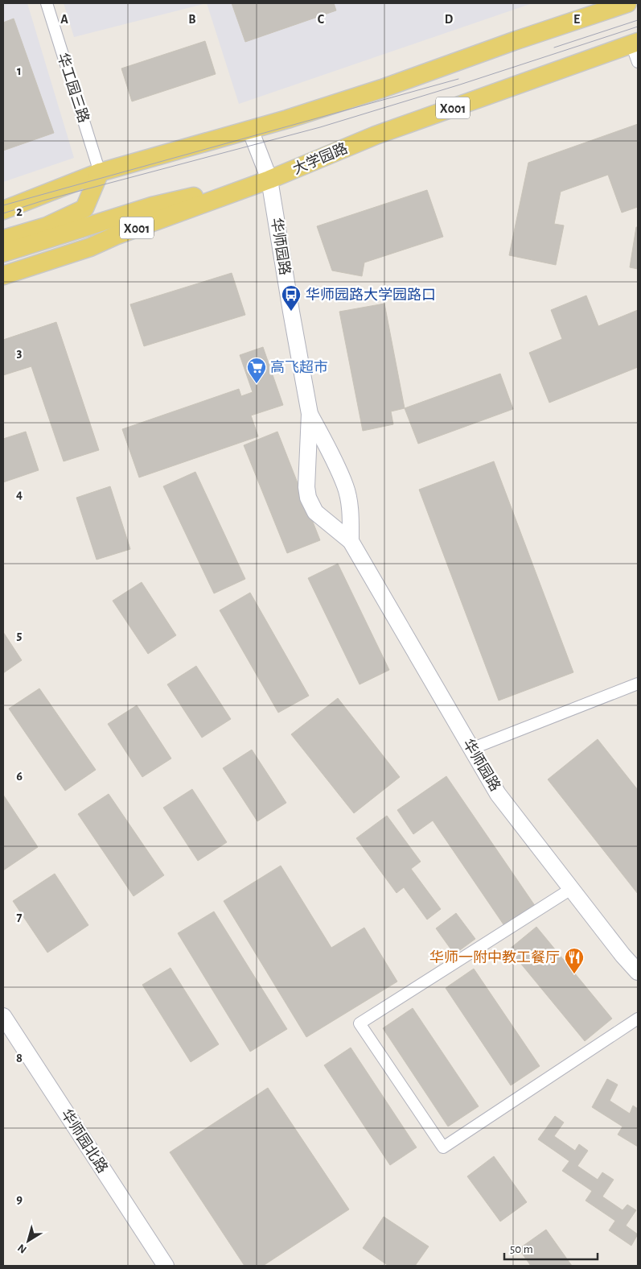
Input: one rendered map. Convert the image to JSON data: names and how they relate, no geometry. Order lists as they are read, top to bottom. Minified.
{"streets":{"main road":["X001","大学园路","华师园路","华师园北路"],"street":["华工园三路"]},"crossings":[["大学园路","华师园路"]],"places":{"bus stop":["华师园路大学园路口"],"supermarket":["高飞超市"],"restaurant":["华师一附中教工餐厅"]},"scale_bar":"50 m","north":"bottom left","grid":{"columns":["A","B","C","D","E"],"rows":["1","2","3","4","5","6","7","8","9"]}}
